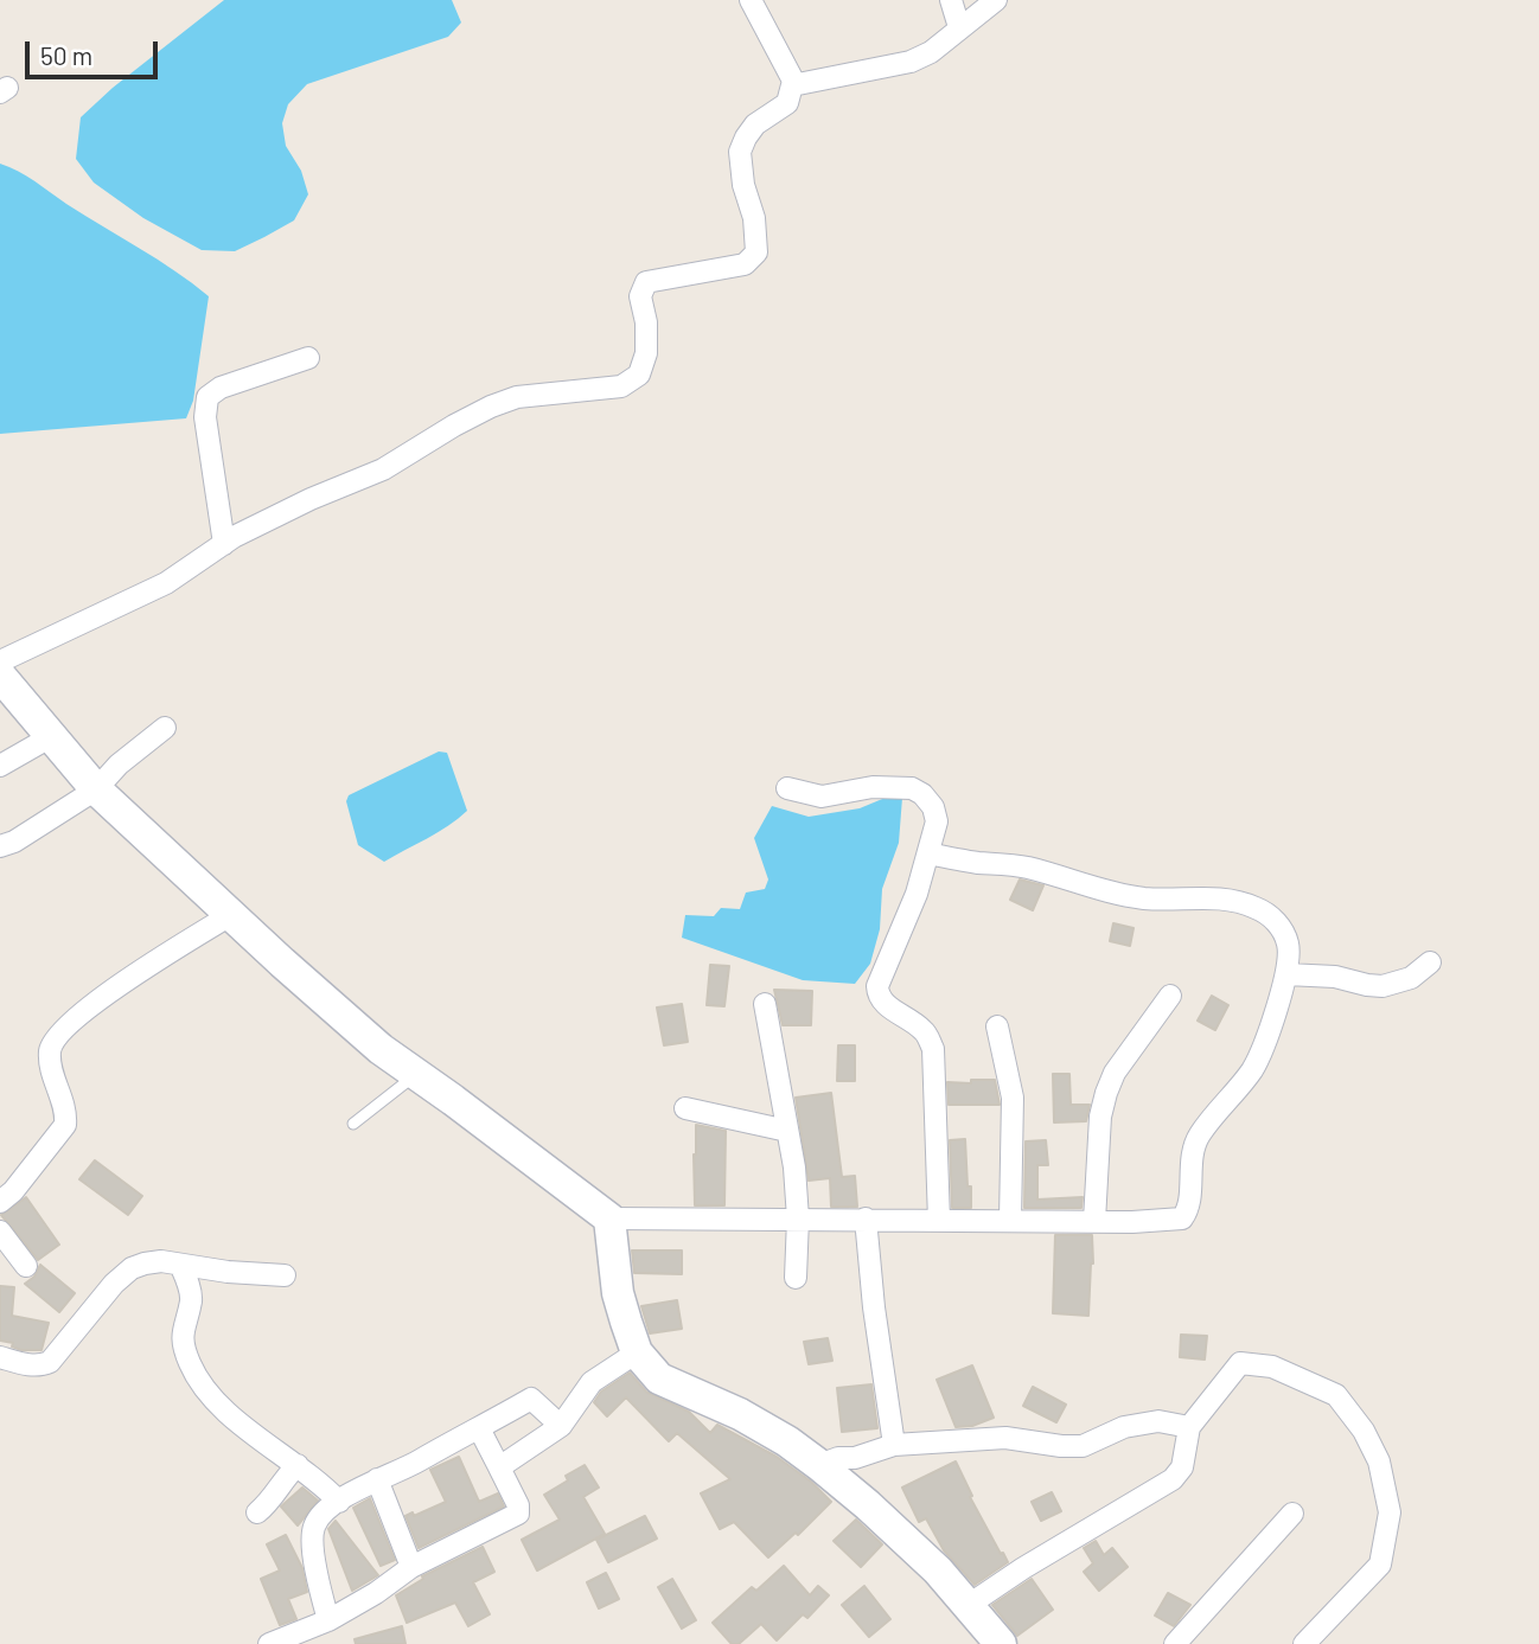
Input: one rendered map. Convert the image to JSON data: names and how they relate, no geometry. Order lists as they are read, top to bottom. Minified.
{"scale_bar":"50 m"}
